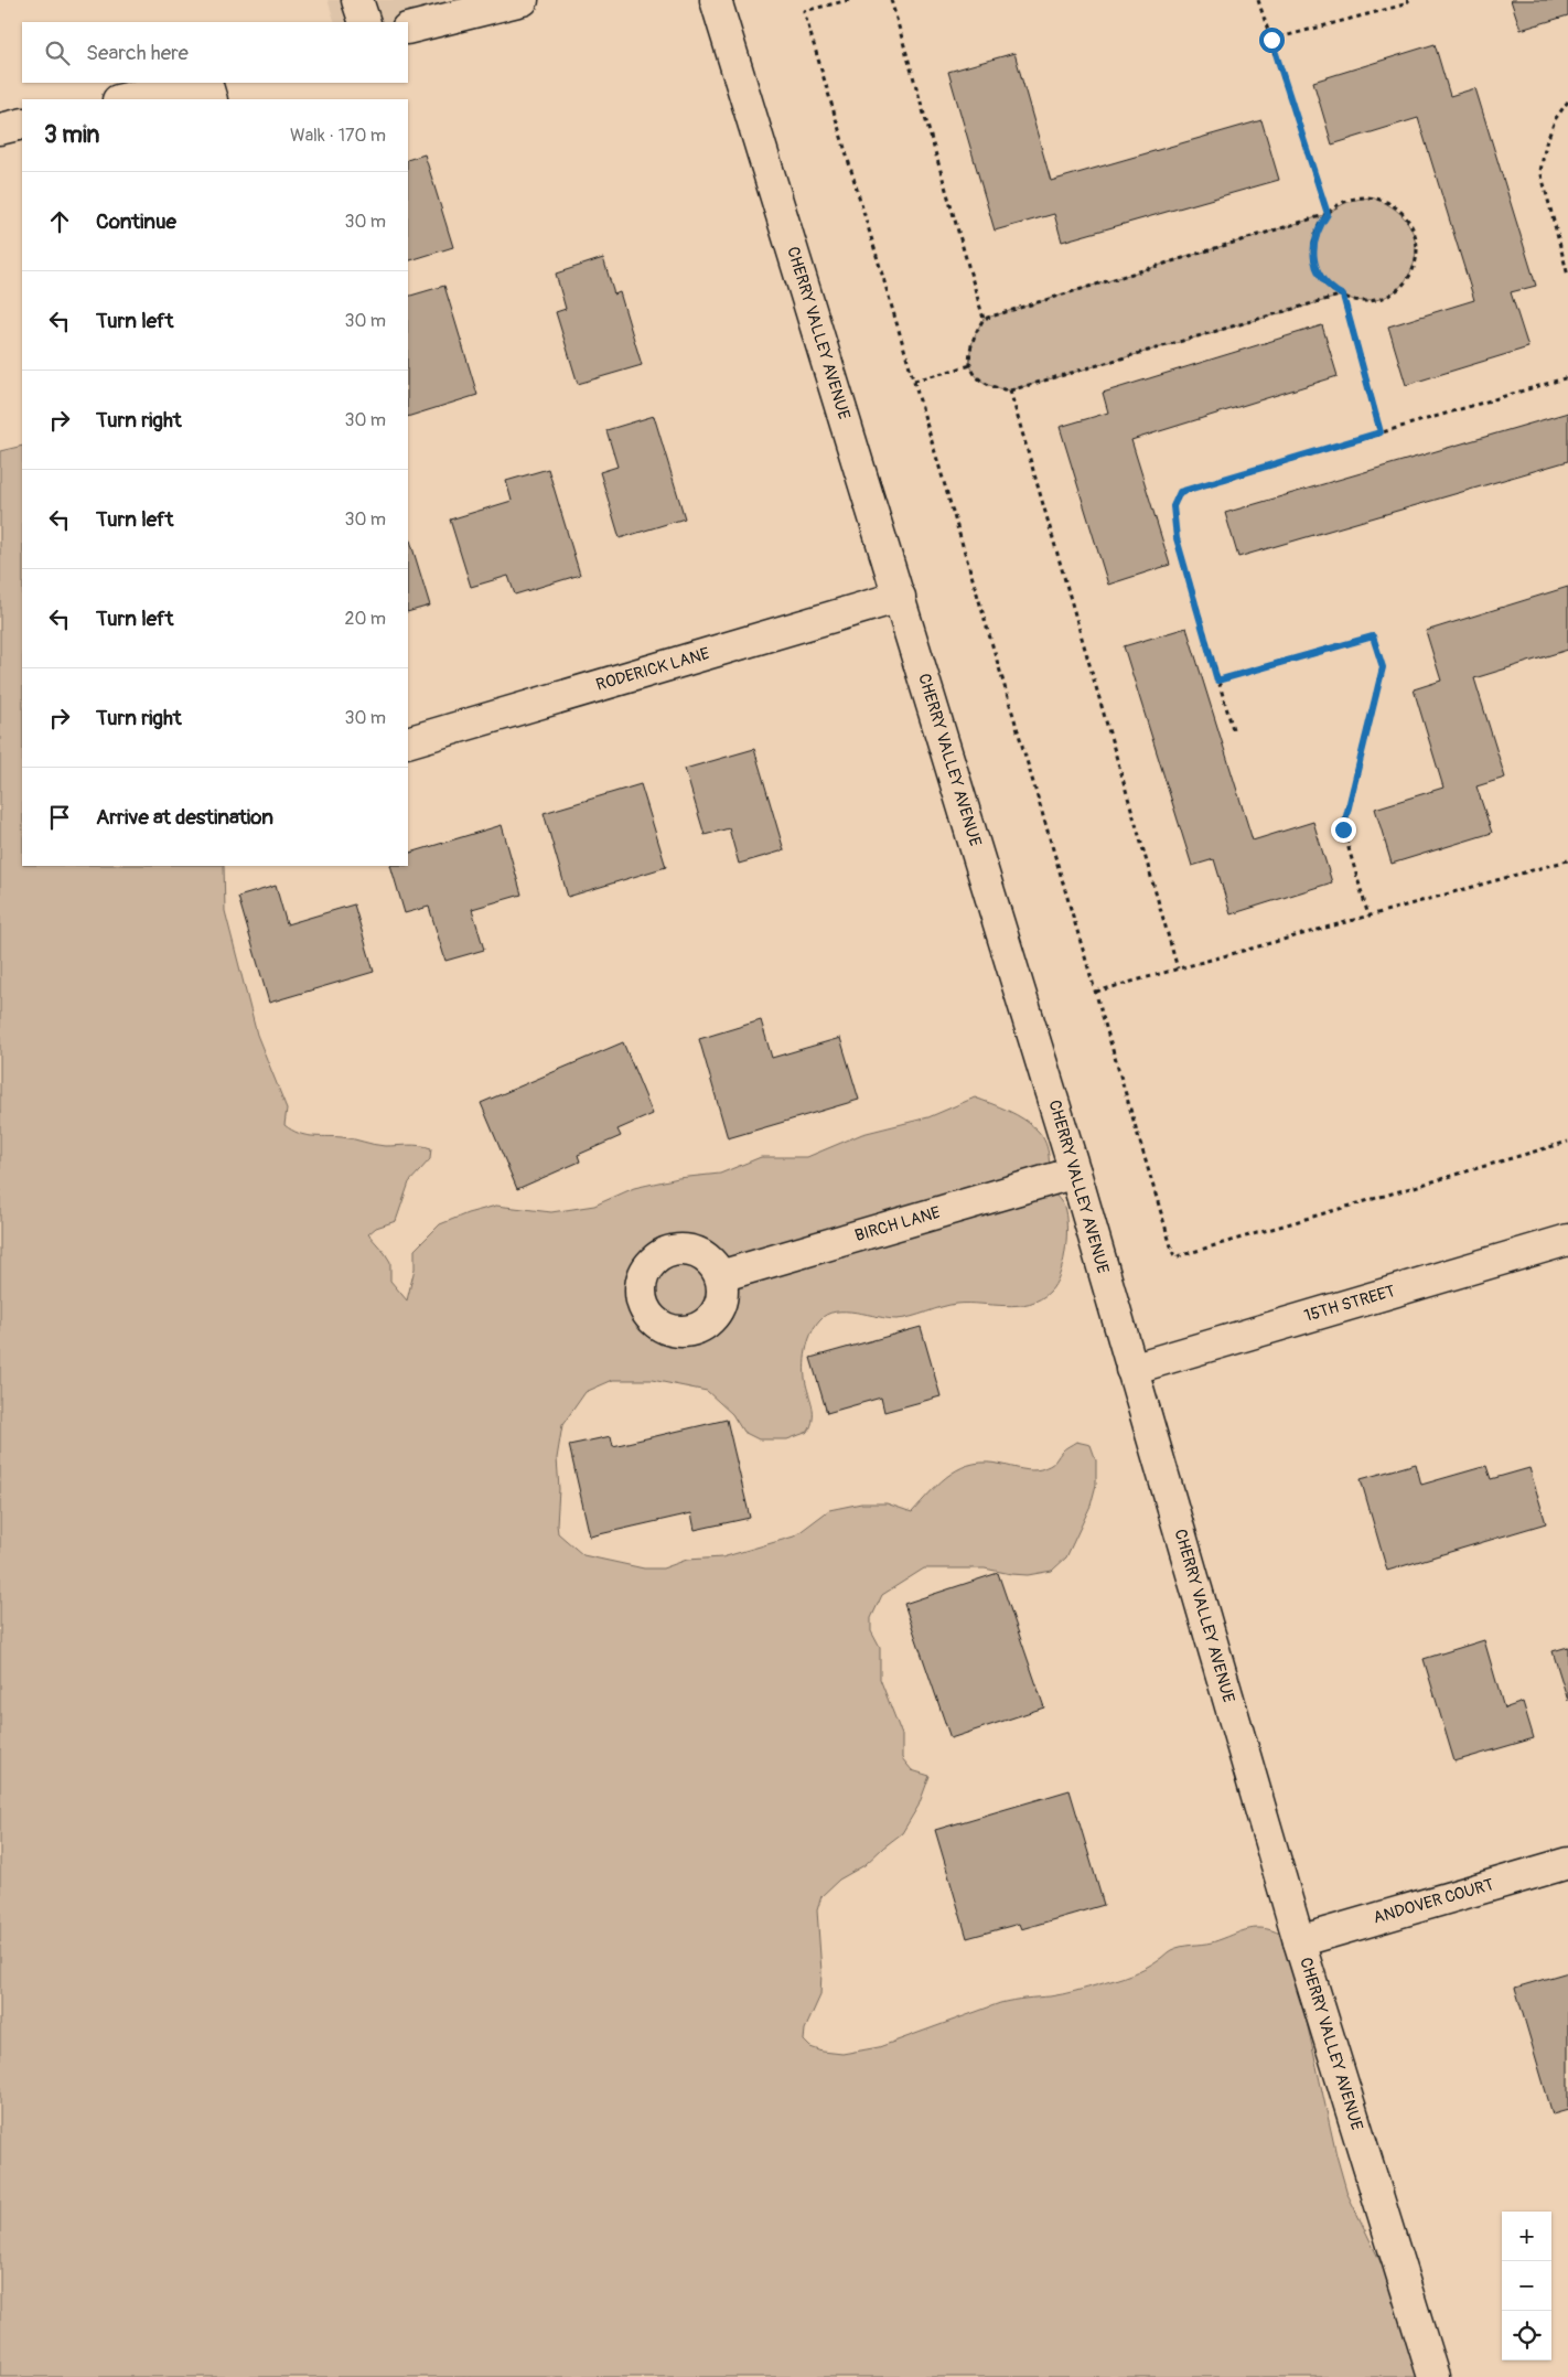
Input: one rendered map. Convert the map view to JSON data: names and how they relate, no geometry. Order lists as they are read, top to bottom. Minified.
{"streets":{"street":["CHERRY VALLEY AVENUE","RODERICK LANE","BIRCH LANE","15TH STREET","ANDOVER COURT"]},"crossings":[["CHERRY VALLEY AVENUE","RODERICK LANE"],["CHERRY VALLEY AVENUE","BIRCH LANE"],["CHERRY VALLEY AVENUE","15TH STREET"],["CHERRY VALLEY AVENUE","ANDOVER COURT"]],"page":{"search":"Search here","heading":["3 min","Walk · 170 m"],"list":[["Continue","30 m"],["Turn left","30 m"],["Turn right","30 m"],["Turn left","30 m"],["Turn left","20 m"],["Turn right","30 m"],"Arrive at destination"],"map_buttons":["+","−"]}}
